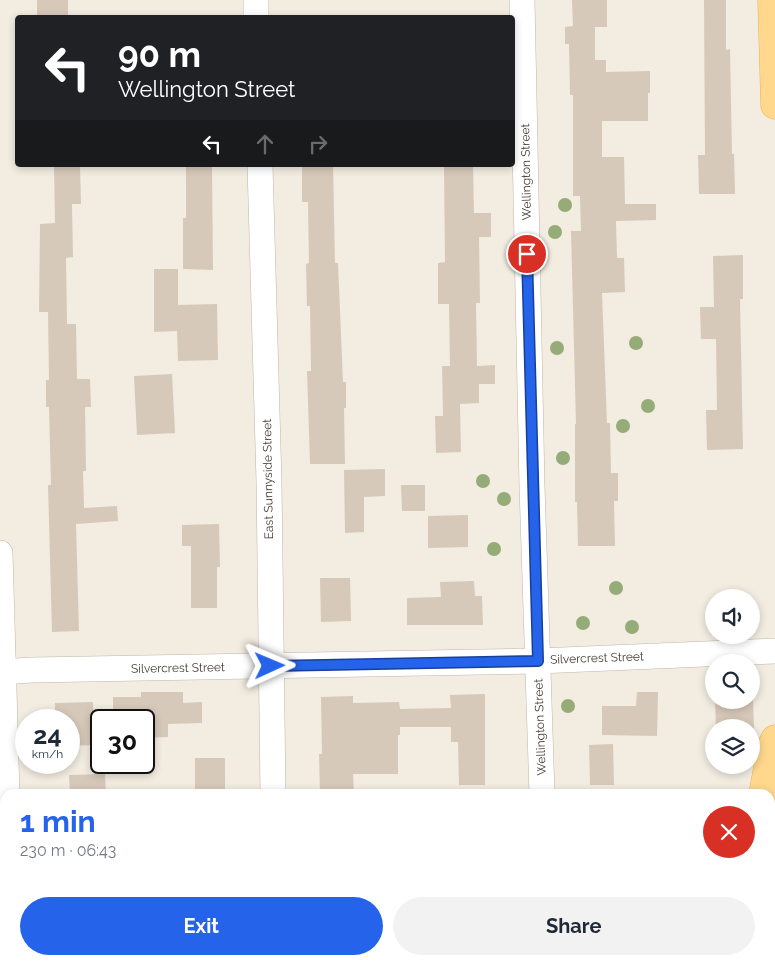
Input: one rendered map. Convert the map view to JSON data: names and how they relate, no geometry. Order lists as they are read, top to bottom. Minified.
{"streets":{"street":["Wellington Street","East Sunnyside Street","Silvercrest Street"]},"crossings":[["Wellington Street","Silvercrest Street"],["East Sunnyside Street","Silvercrest Street"]],"page":{"turn":["90 m","Wellington Street"],"speed":"24 km/h","limit":"30","heading":["1 min","230 m · 06:43"],"buttons":["Exit","Share"]}}
